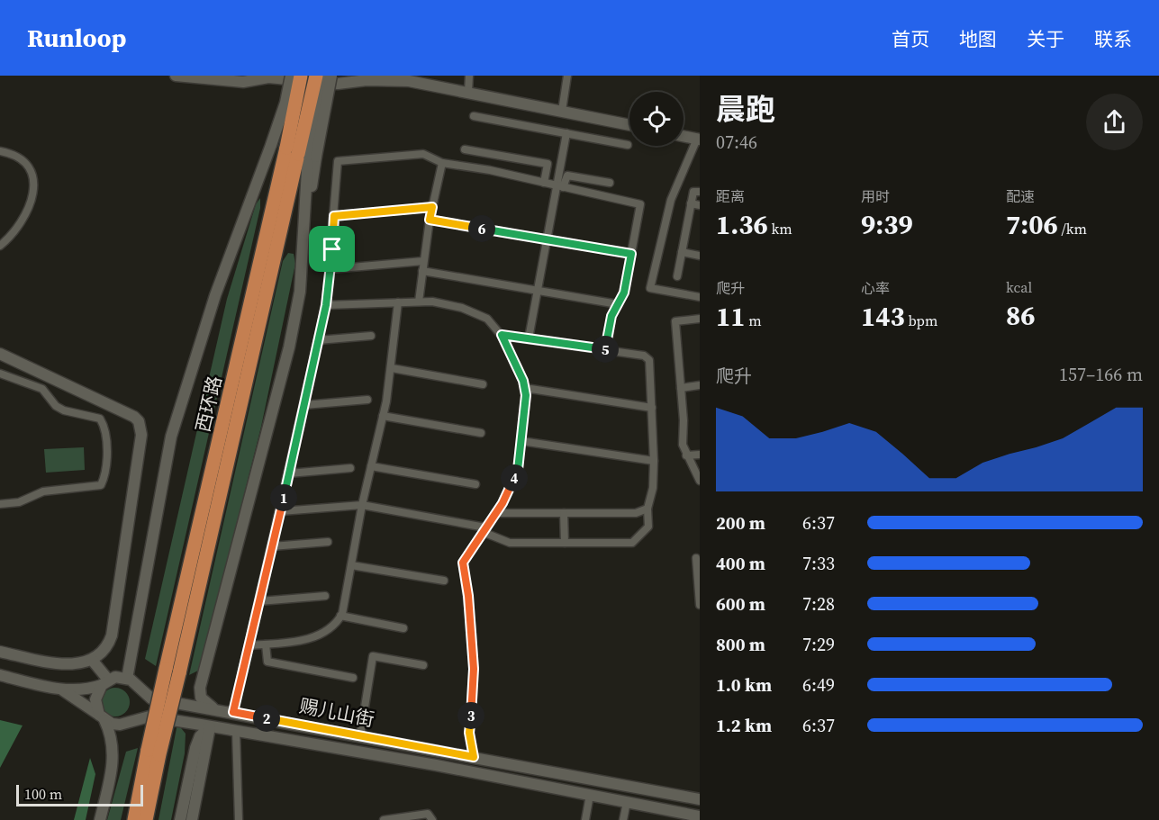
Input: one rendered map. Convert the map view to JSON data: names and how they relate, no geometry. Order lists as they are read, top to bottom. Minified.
{"streets":{"highway":["西环路"],"main road":["赐儿山街"]},"scale_bar":"100 m","page":{"header":"Runloop","nav":["首页","地图","关于","联系"],"heading":["晨跑","07:46"],"stats":[["距离","1.36 km"],["用时","9:39"],["配速","7:06 /km"],["爬升","11 m"],["心率","143 bpm"],["kcal","86"]],"pins":["6","5","4","1","3","2"],"chart":["爬升","157–166 m"],"list":[{"name":"200 m","note":"6:37"},{"name":"400 m","note":"7:33"},{"name":"600 m","note":"7:28"},{"name":"800 m","note":"7:29"},{"name":"1.0 km","note":"6:49"},{"name":"1.2 km","note":"6:37"}],"scale":"100 m"}}
